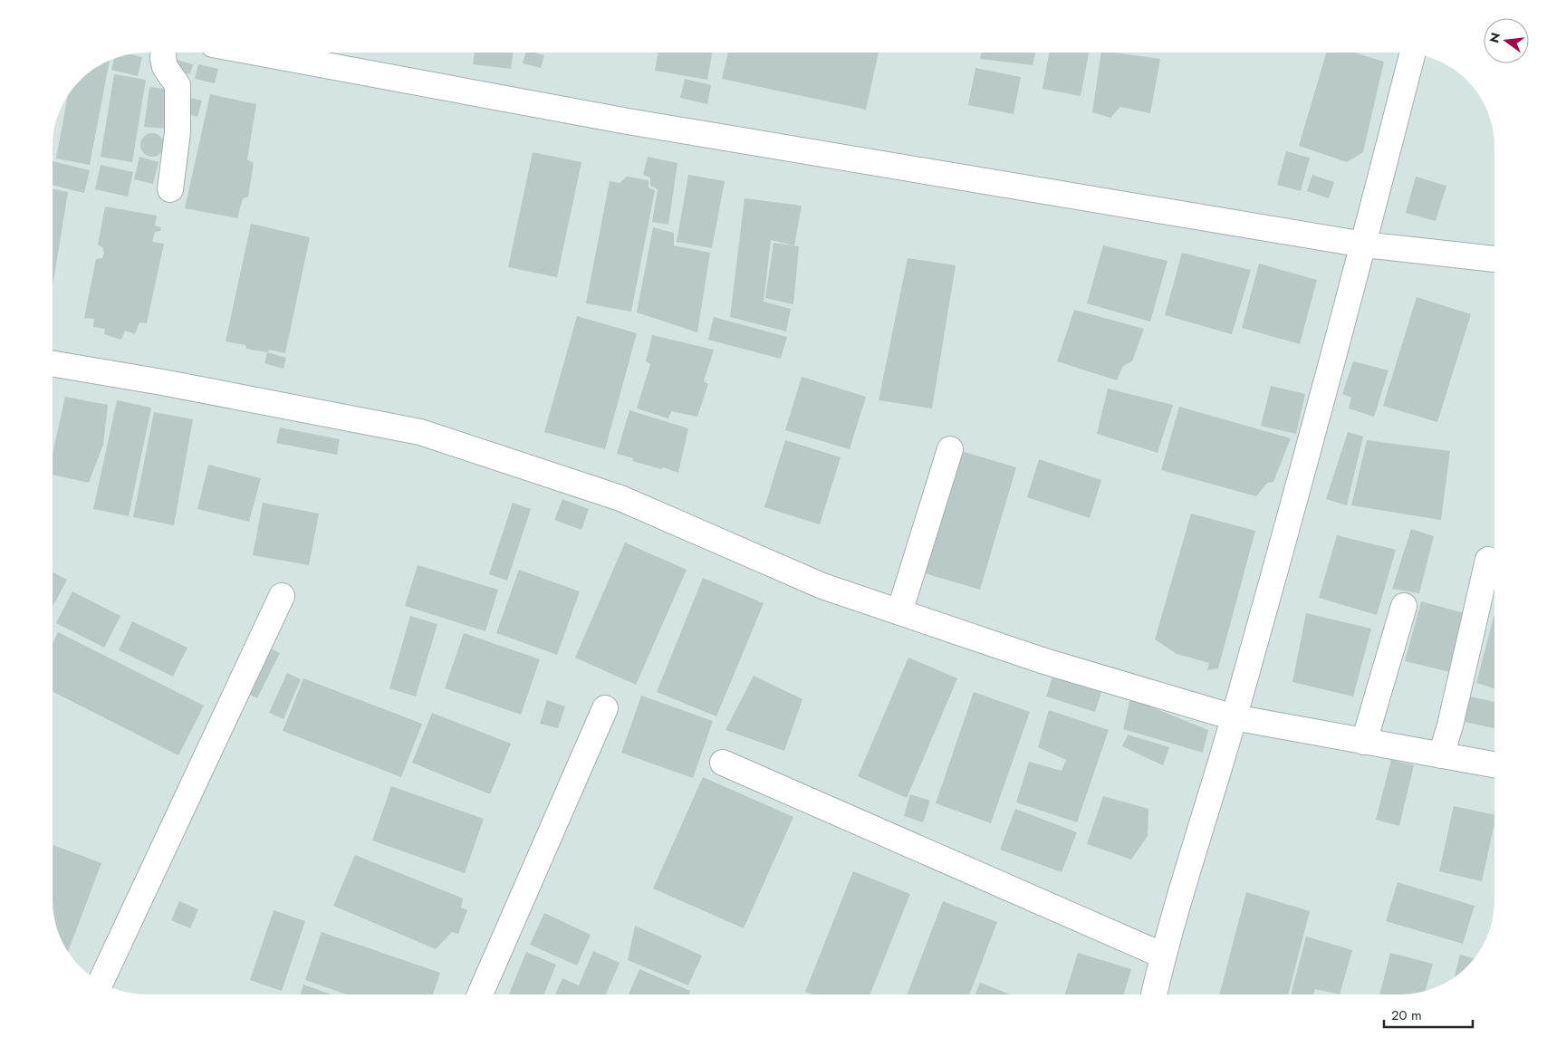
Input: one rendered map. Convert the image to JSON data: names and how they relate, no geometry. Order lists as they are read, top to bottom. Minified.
{"scale_bar":"20 m","north":"left"}
